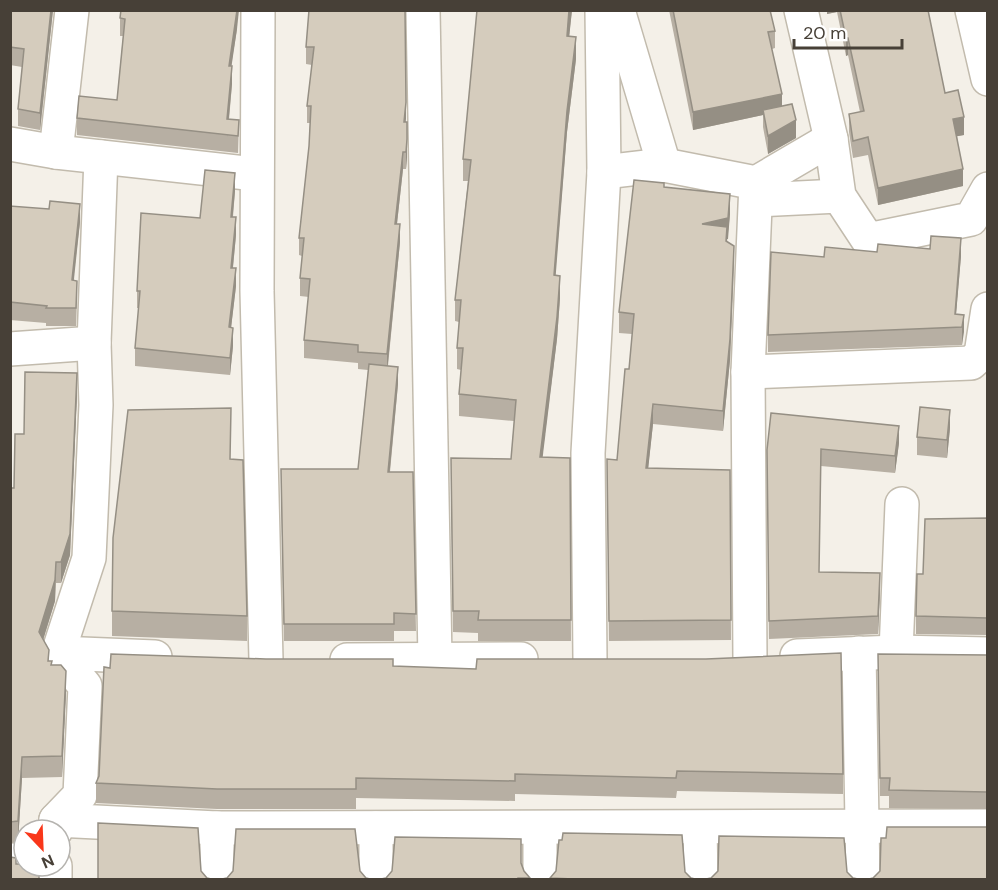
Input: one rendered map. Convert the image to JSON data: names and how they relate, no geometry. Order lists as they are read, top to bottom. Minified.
{"scale_bar":"20 m","north":"bottom right"}
